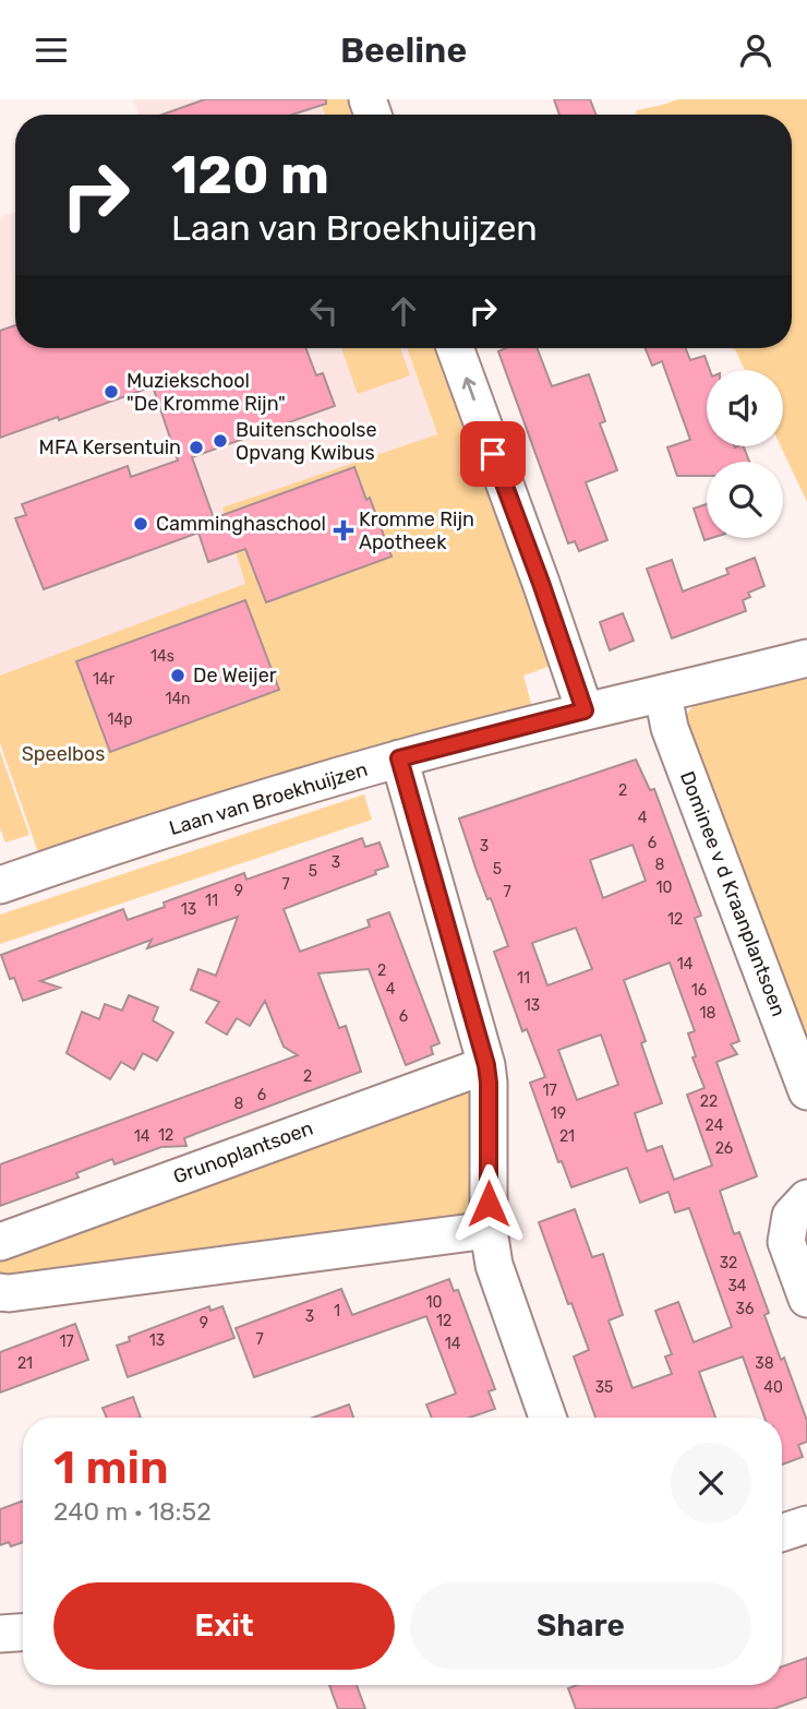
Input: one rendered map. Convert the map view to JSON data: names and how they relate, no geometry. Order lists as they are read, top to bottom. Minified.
{"streets":{"street":["Laan van Broekhuijzen","Dominee v d Kraanplantsoen","Grunoplantsoen"]},"crossings":[["Laan van Broekhuijzen","Dominee v d Kraanplantsoen"]],"parks":["Speelbos"],"places":{"other":["Muziekschool \"De Kromme Rijn\"","Buitenschoolse Opvang Kwibus","MFA Kersentuin","Camminghaschool","De Weijer"],"health":["Kromme Rijn Apotheek"]},"house_numbers":["14s","14r","14n","14p","2","4","6","3","3","8","5","5","7","10","9","7","11","13","12","14","2","11","4","16","13","18","6","2","17","6","22","8","19","24","12","14","21","26","32","34","10","36","1","3","12","9","7","13","17","14","21","38","35","40"],"page":{"header":"Beeline","turn":["120 m","Laan van Broekhuijzen"],"heading":["1 min","240 m · 18:52"],"buttons":["Exit","Share"]}}
